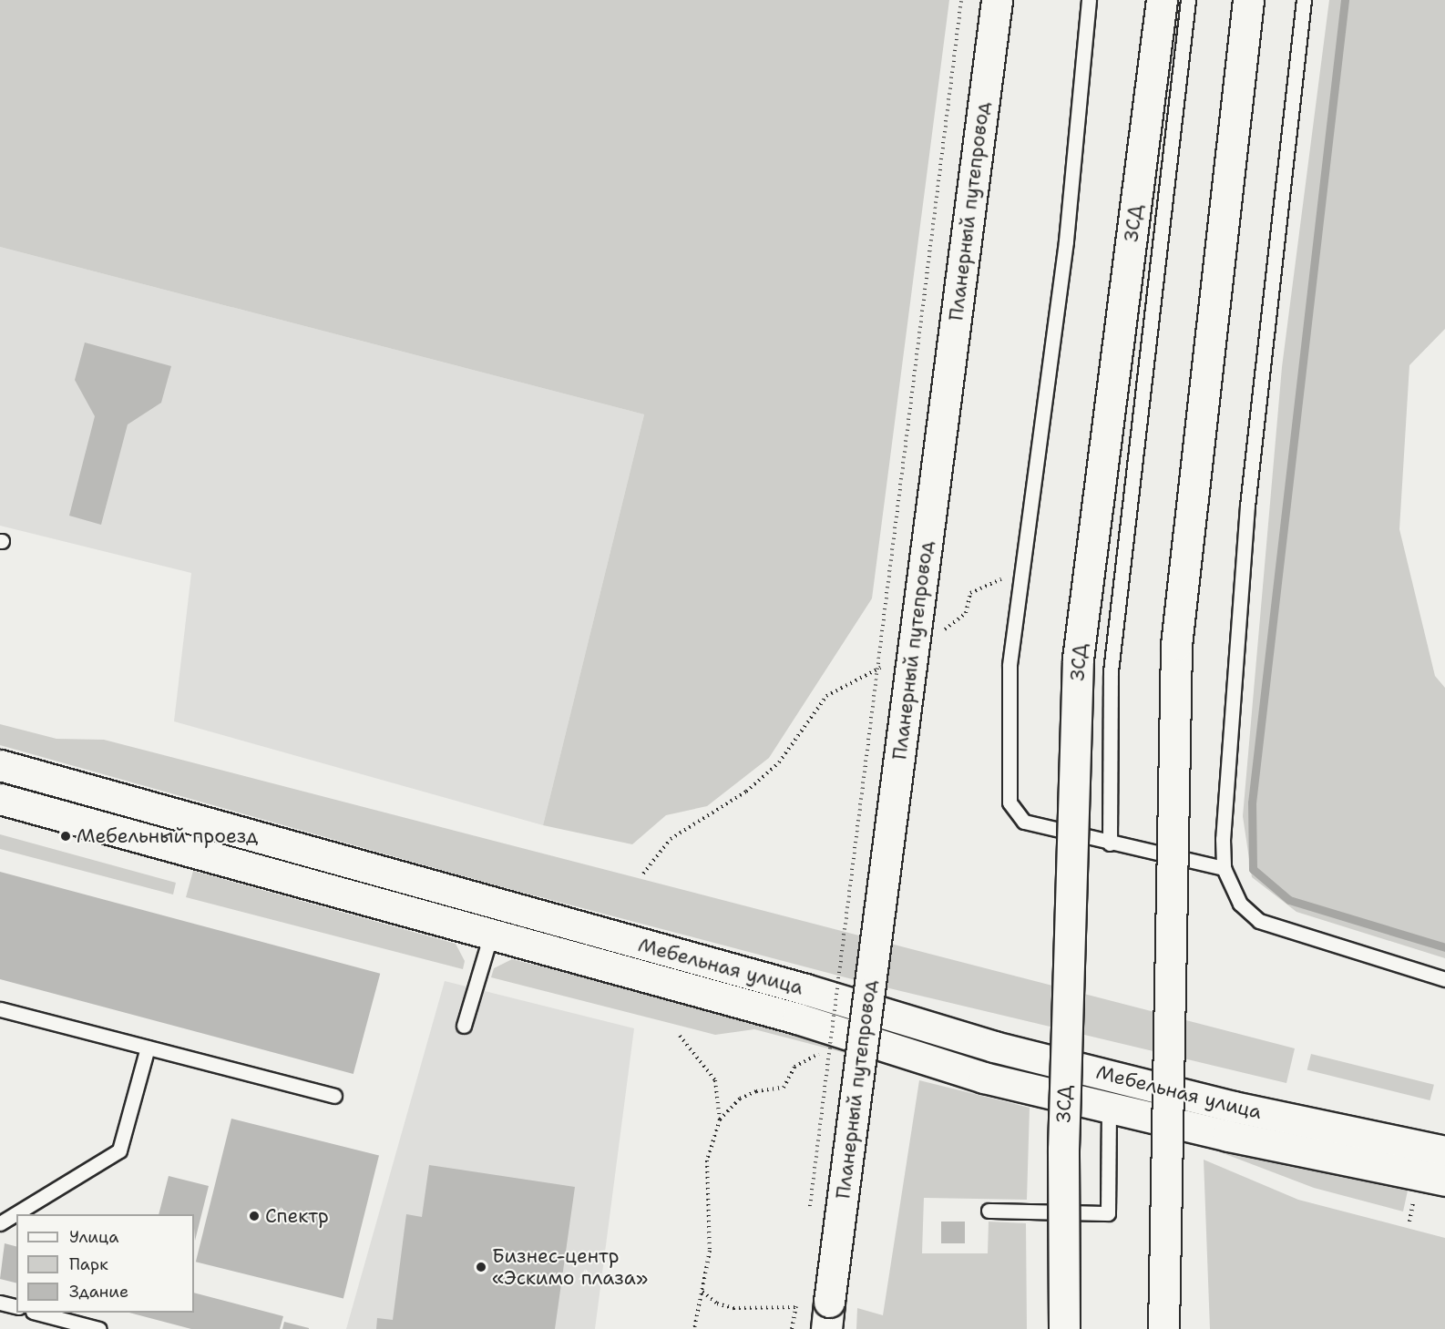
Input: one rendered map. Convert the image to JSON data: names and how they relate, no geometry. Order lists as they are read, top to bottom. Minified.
{"streets":{"main road":["Планерный путепровод","ЗСД","Мебельная улица"]},"places":["Мебельный проезд","Спектр","Бизнес-центр «Эскимо плаза»"],"legend":["Улица","Парк","Здание"]}
